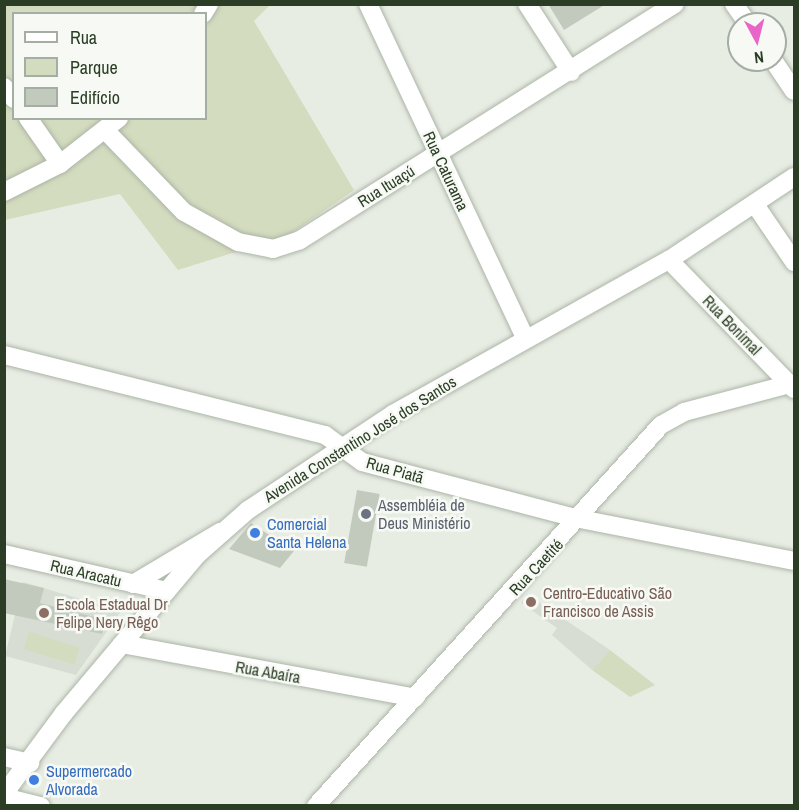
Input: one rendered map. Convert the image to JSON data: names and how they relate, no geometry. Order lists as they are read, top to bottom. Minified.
{"streets":{"street":["Rua Caturama","Rua Ituaçú","Rua Bonimal","Avenida Constantino José dos Santos","Rua Piatã","Rua Caetité","Rua Aracatu","Rua Abaíra"]},"crossings":[["Rua Caturama","Rua Ituaçú"],["Rua Caturama","Avenida Constantino José dos Santos"],["Rua Bonimal","Avenida Constantino José dos Santos"],["Rua Bonimal","Rua Caetité"],["Avenida Constantino José dos Santos","Rua Piatã"],["Avenida Constantino José dos Santos","Rua Aracatu"],["Avenida Constantino José dos Santos","Rua Abaíra"],["Rua Piatã","Rua Caetité"],["Rua Caetité","Rua Abaíra"]],"places":["Assembléia de Deus Ministério","Comercial Santa Helena","Centro-Educativo São Francisco de Assis","Escola Estadual Dr Felipe Nery Rêgo","Supermercado Alvorada"],"legend":["Rua","Parque","Edifício"],"north":"bottom"}
